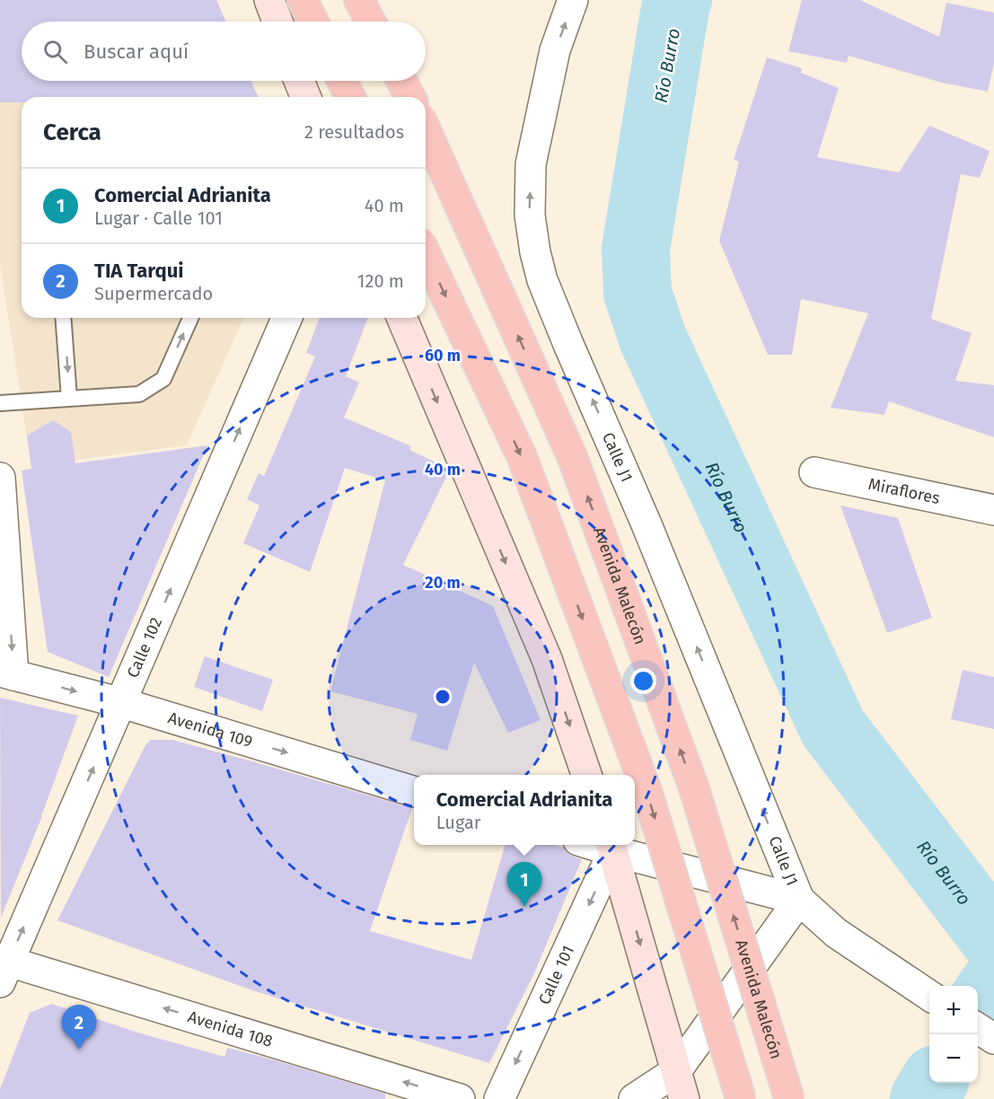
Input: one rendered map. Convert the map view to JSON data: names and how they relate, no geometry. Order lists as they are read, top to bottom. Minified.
{"streets":{"main road":["Avenida Malecón"],"street":["Calle J1","Miraflores","Calle 102","Avenida 109","Calle 101","Avenida 108"]},"crossings":[["Calle 102","Avenida 109"],["Calle 102","Avenida 108"]],"one_way":["Calle J1","Calle 102","Avenida 109","Avenida 108"],"water":["Río Burro"],"page":{"search":"Buscar aquí","heading":["Cerca","2 resultados"],"list":[{"mark":"1","name":"Comercial Adrianita","note":"Lugar · Calle 101","value":"40 m"},{"mark":"2","name":"TIA Tarqui","note":"Supermercado","value":"120 m"}],"popup":["Comercial Adrianita","Lugar"],"pins":["1","2"],"map_buttons":["+","−"]},"rings":["60 m","40 m","20 m"]}
